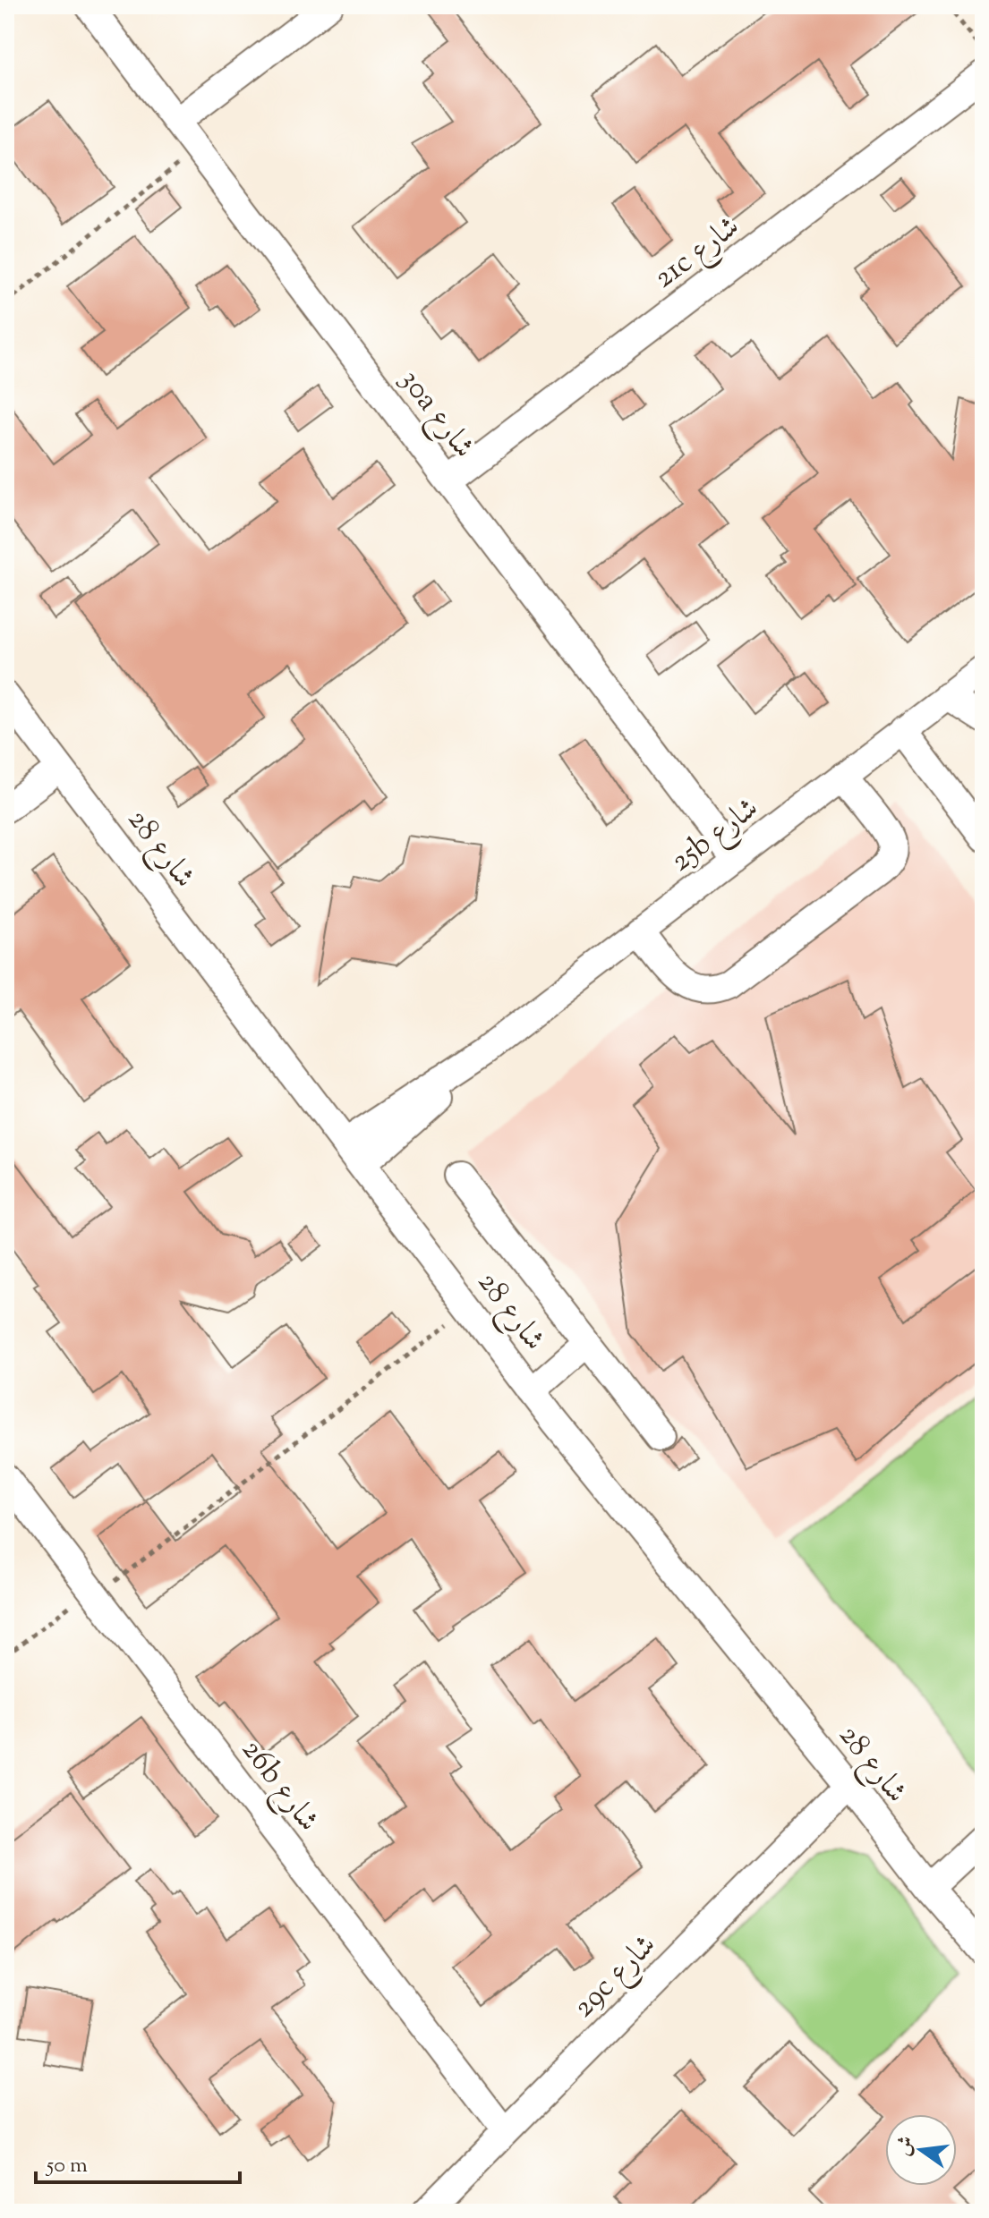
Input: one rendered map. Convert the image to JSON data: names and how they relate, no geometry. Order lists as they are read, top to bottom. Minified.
{"streets":{"street":["21c شارع","30a شارع","25b شارع","شارع 28","26b شارع","29c شارع"]},"crossings":[["21c شارع","30a شارع"],["30a شارع","25b شارع"],["25b شارع","شارع 28"],["شارع 28","29c شارع"],["26b شارع","29c شارع"]],"scale_bar":"50 m","north":"left"}
